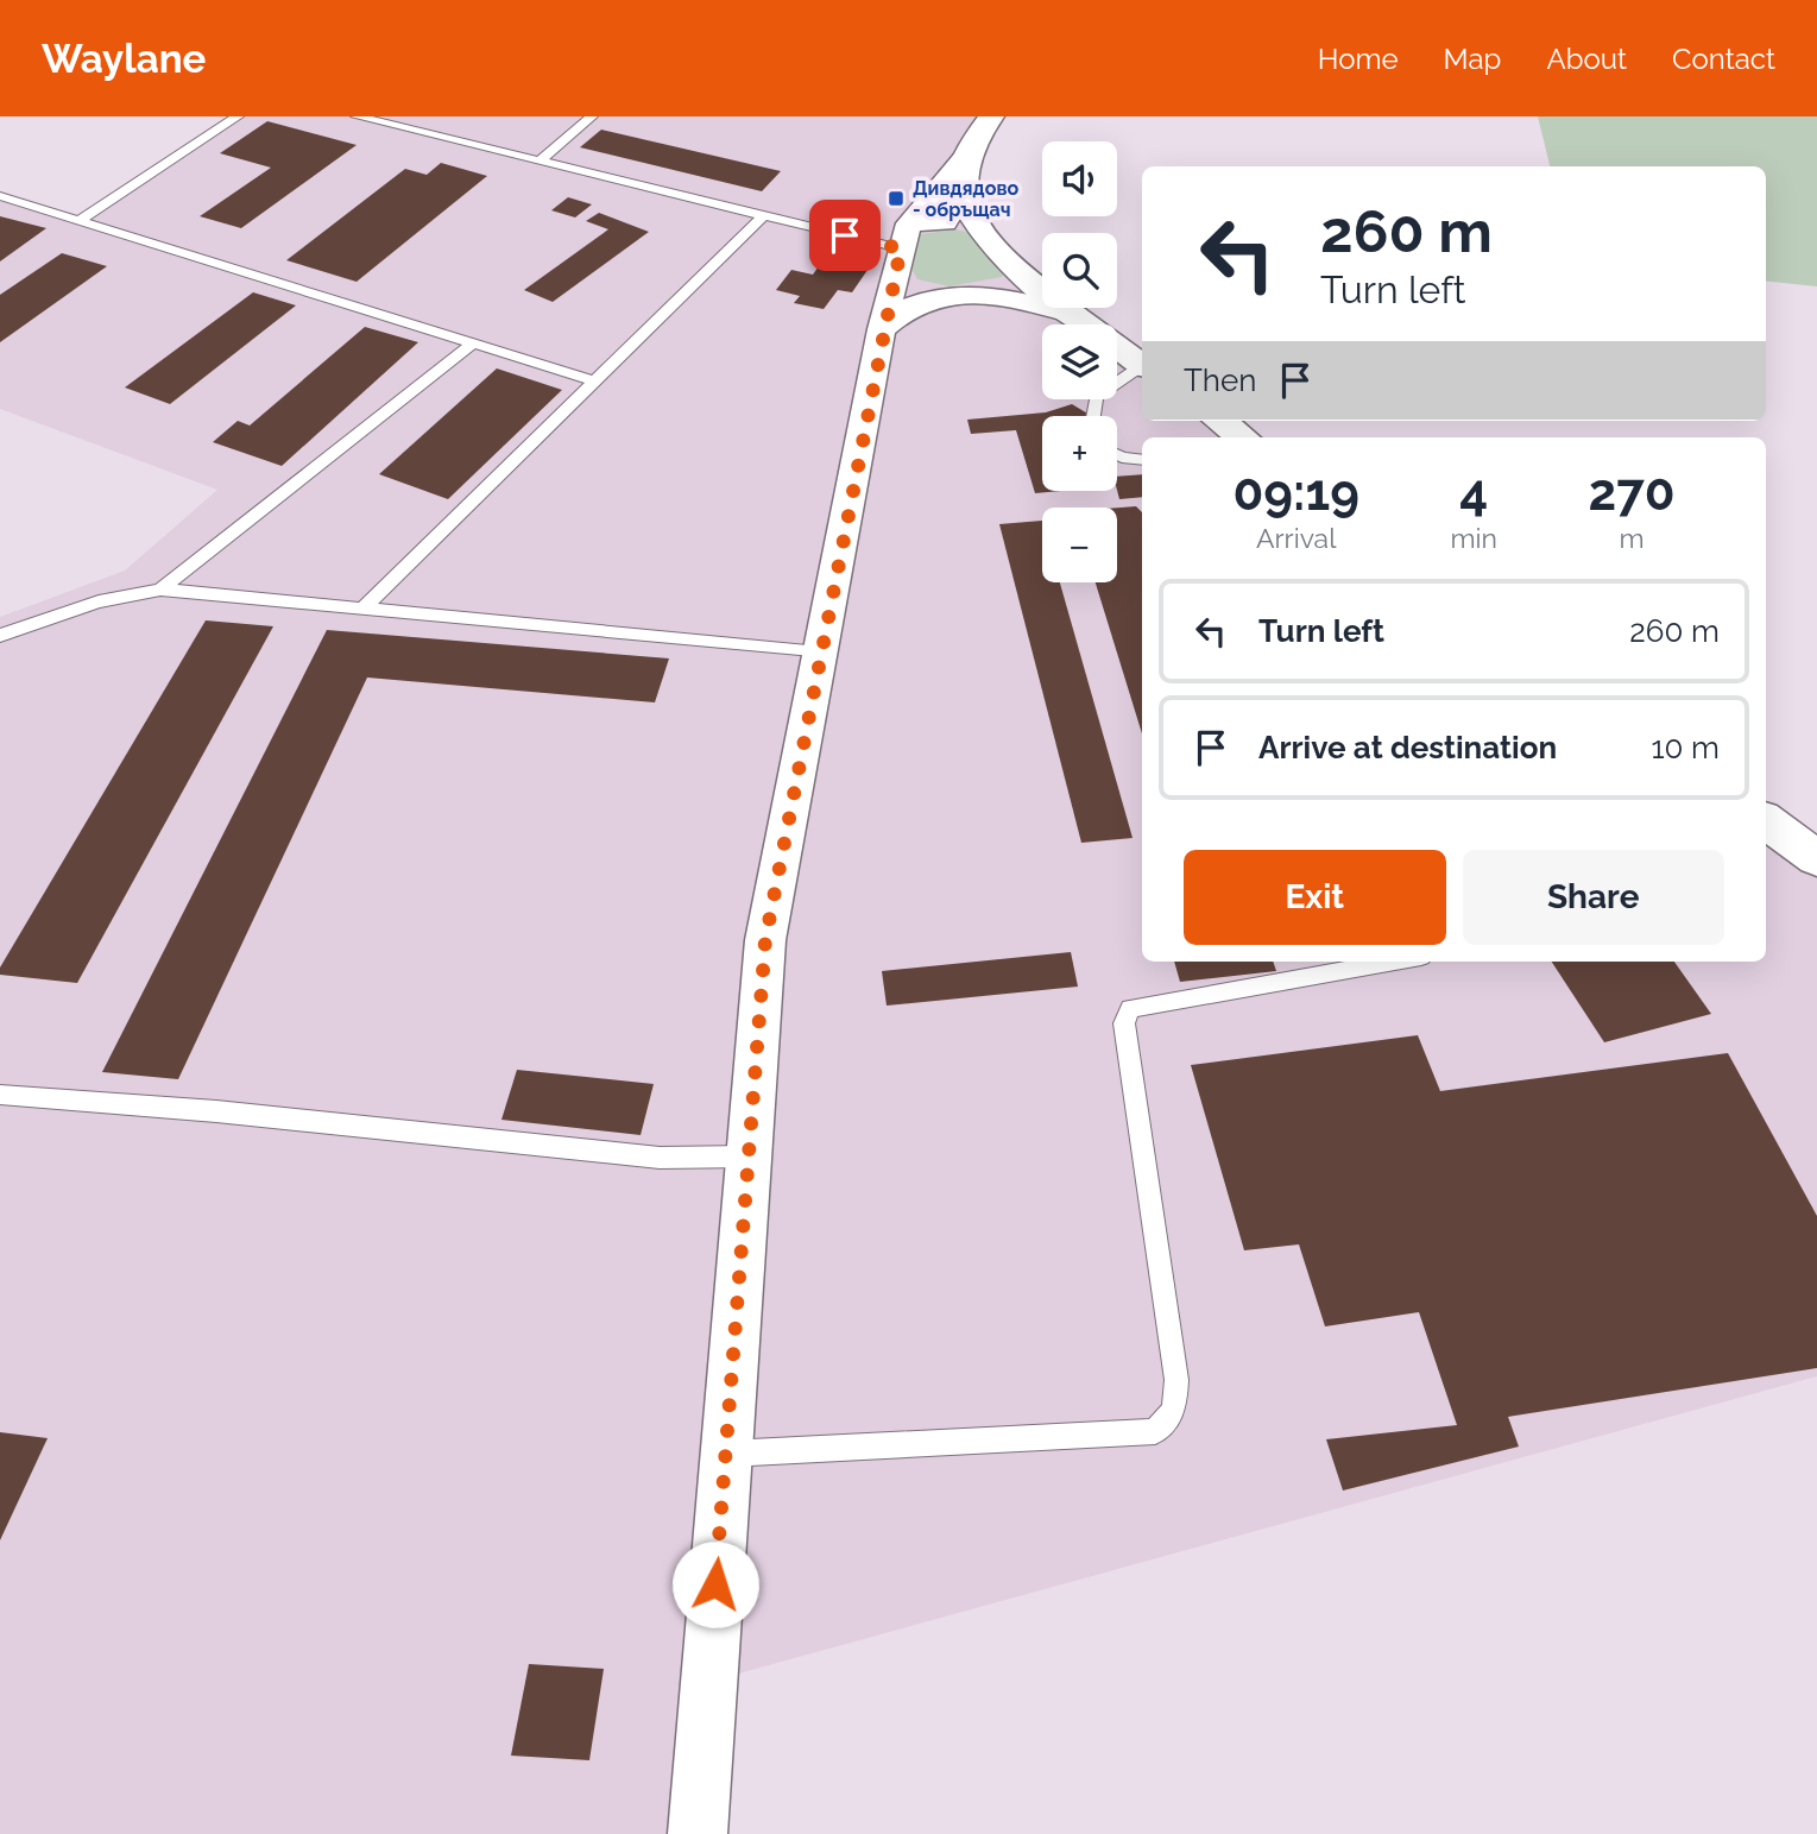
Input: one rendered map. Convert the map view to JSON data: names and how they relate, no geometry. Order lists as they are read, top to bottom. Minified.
{"places":{"transit":["Дивдядово - обръщач"]},"page":{"header":"Waylane","nav":["Home","Map","About","Contact"],"map_buttons":["+","−"],"turn":["260 m","Turn left"],"then":"Then","eta":["09:19","Arrival","4","min","270","m"],"list":[{"name":"Turn left","value":"260 m"},{"name":"Arrive at destination","value":"10 m"}],"buttons":["Exit","Share"]}}
